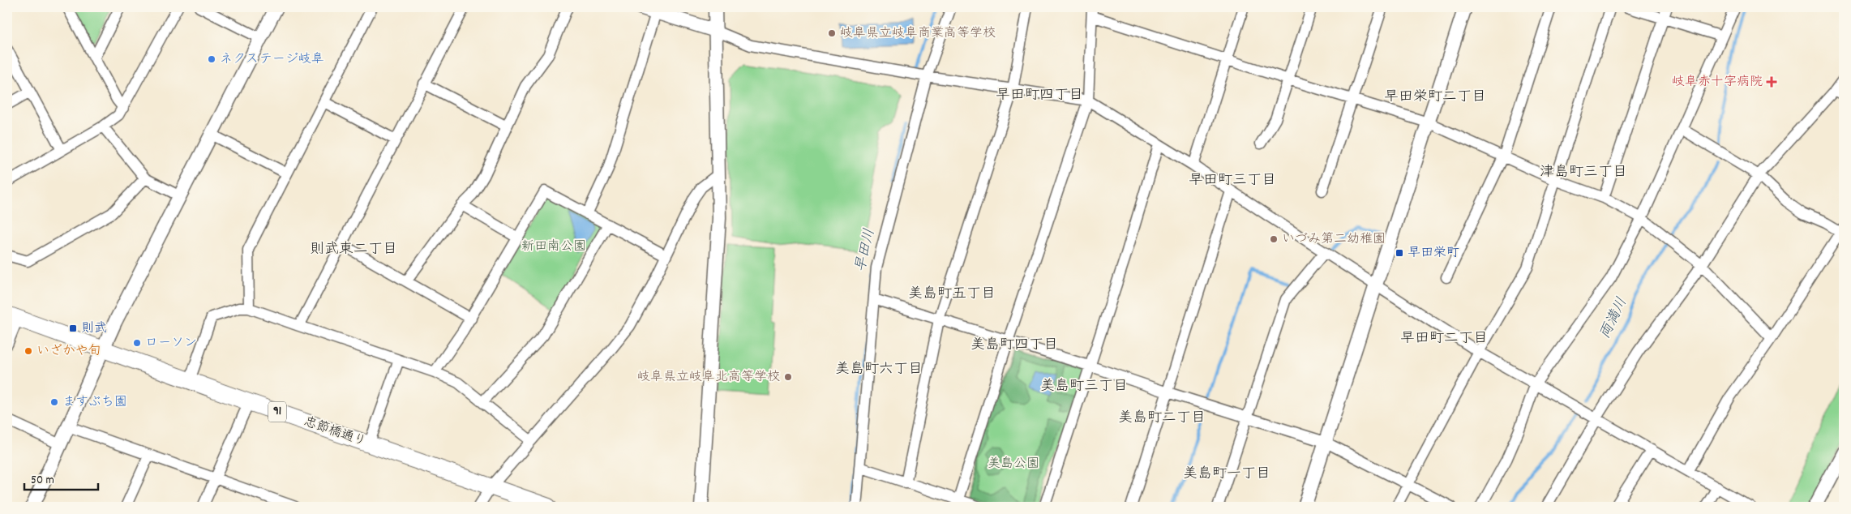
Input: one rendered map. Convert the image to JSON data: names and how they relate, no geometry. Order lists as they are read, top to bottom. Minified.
{"streets":{"main road":["91","忠節橋通り"]},"districts":["早田町四丁目","早田栄町二丁目","津島町三丁目","早田町三丁目","則武東二丁目","美島町五丁目","早田町二丁目","美島町四丁目","美島町六丁目","美島町三丁目","美島町二丁目","美島町一丁目"],"water":["早田川","両満川"],"parks":["新田南公園","美島公園"],"places":{"other":["岐阜県立岐阜商業高等学校","ネクステージ岐阜","いづみ第二幼稚園","ローソン","いざかや旬","岐阜県立岐阜北高等学校","ますぶち園"],"health":["岐阜赤十字病院"],"transit":["早田栄町","則武"]},"scale_bar":"50 m"}
